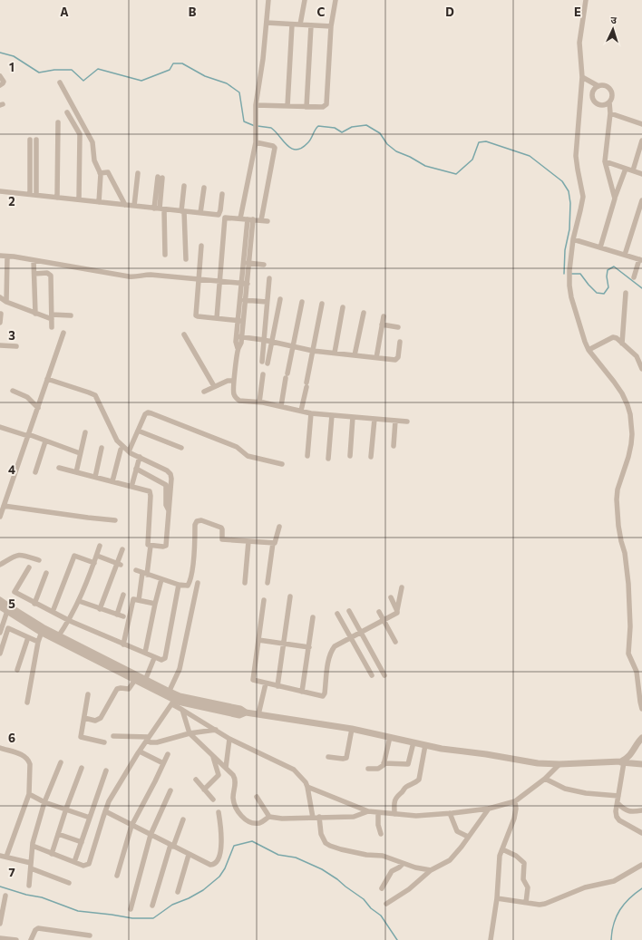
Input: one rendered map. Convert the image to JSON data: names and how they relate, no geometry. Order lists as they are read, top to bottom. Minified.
{"north":"top","grid":{"columns":["A","B","C","D","E"],"rows":["1","2","3","4","5","6","7"]}}
